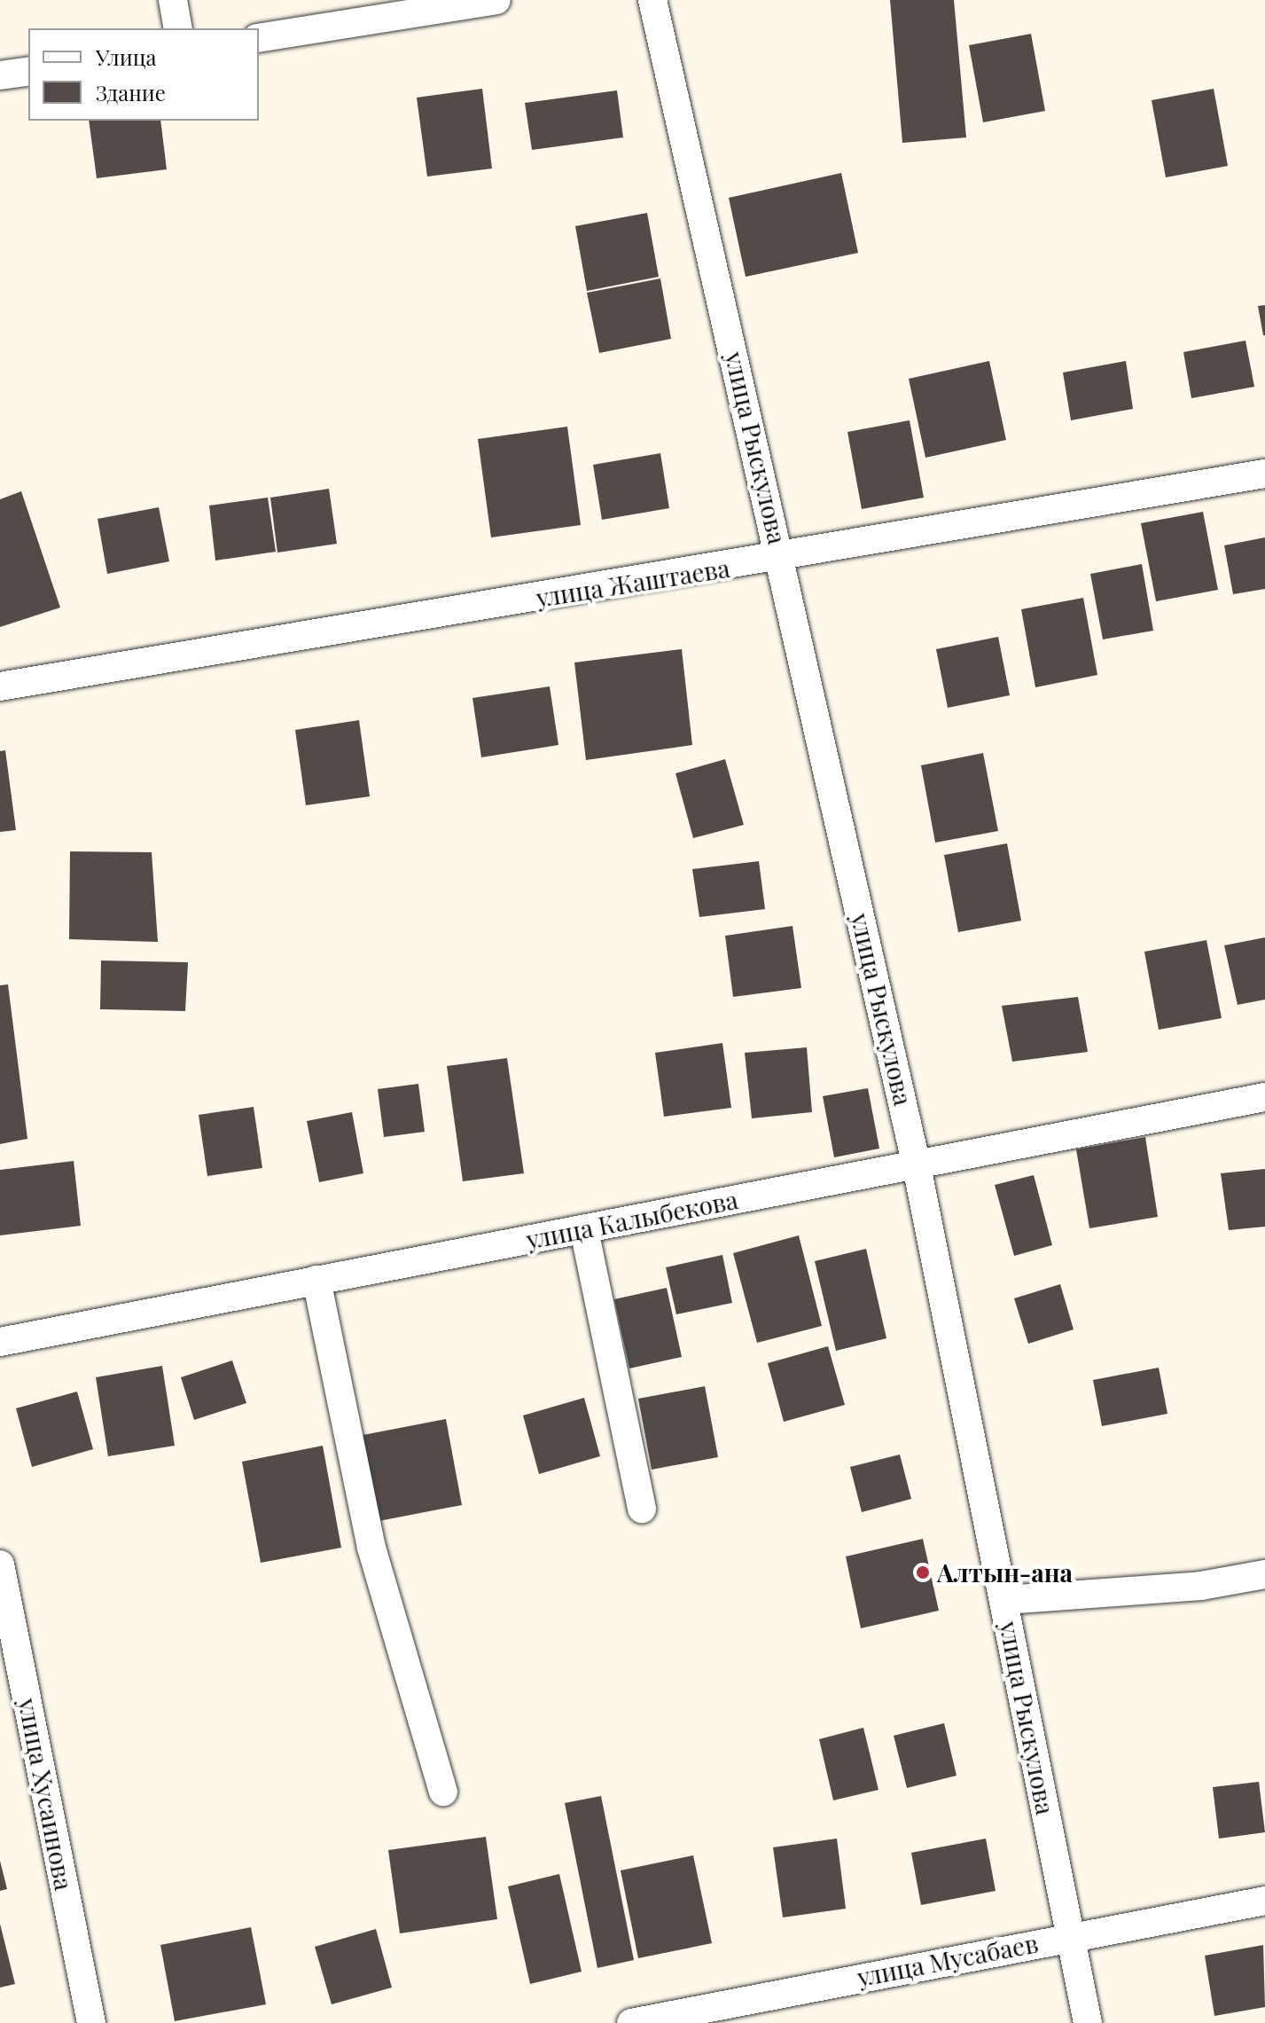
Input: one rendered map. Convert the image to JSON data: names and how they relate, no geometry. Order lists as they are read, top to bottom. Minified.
{"streets":{"street":["улица Рыскулова","улица Жаштаева","улица Калыбекова","улица Хусаинова","улица Мусабаев"]},"crossings":[["улица Рыскулова","улица Жаштаева"],["улица Рыскулова","улица Калыбекова"],["улица Рыскулова","улица Мусабаев"]],"places":["Алтын-ана"],"legend":["Улица","Здание"]}
